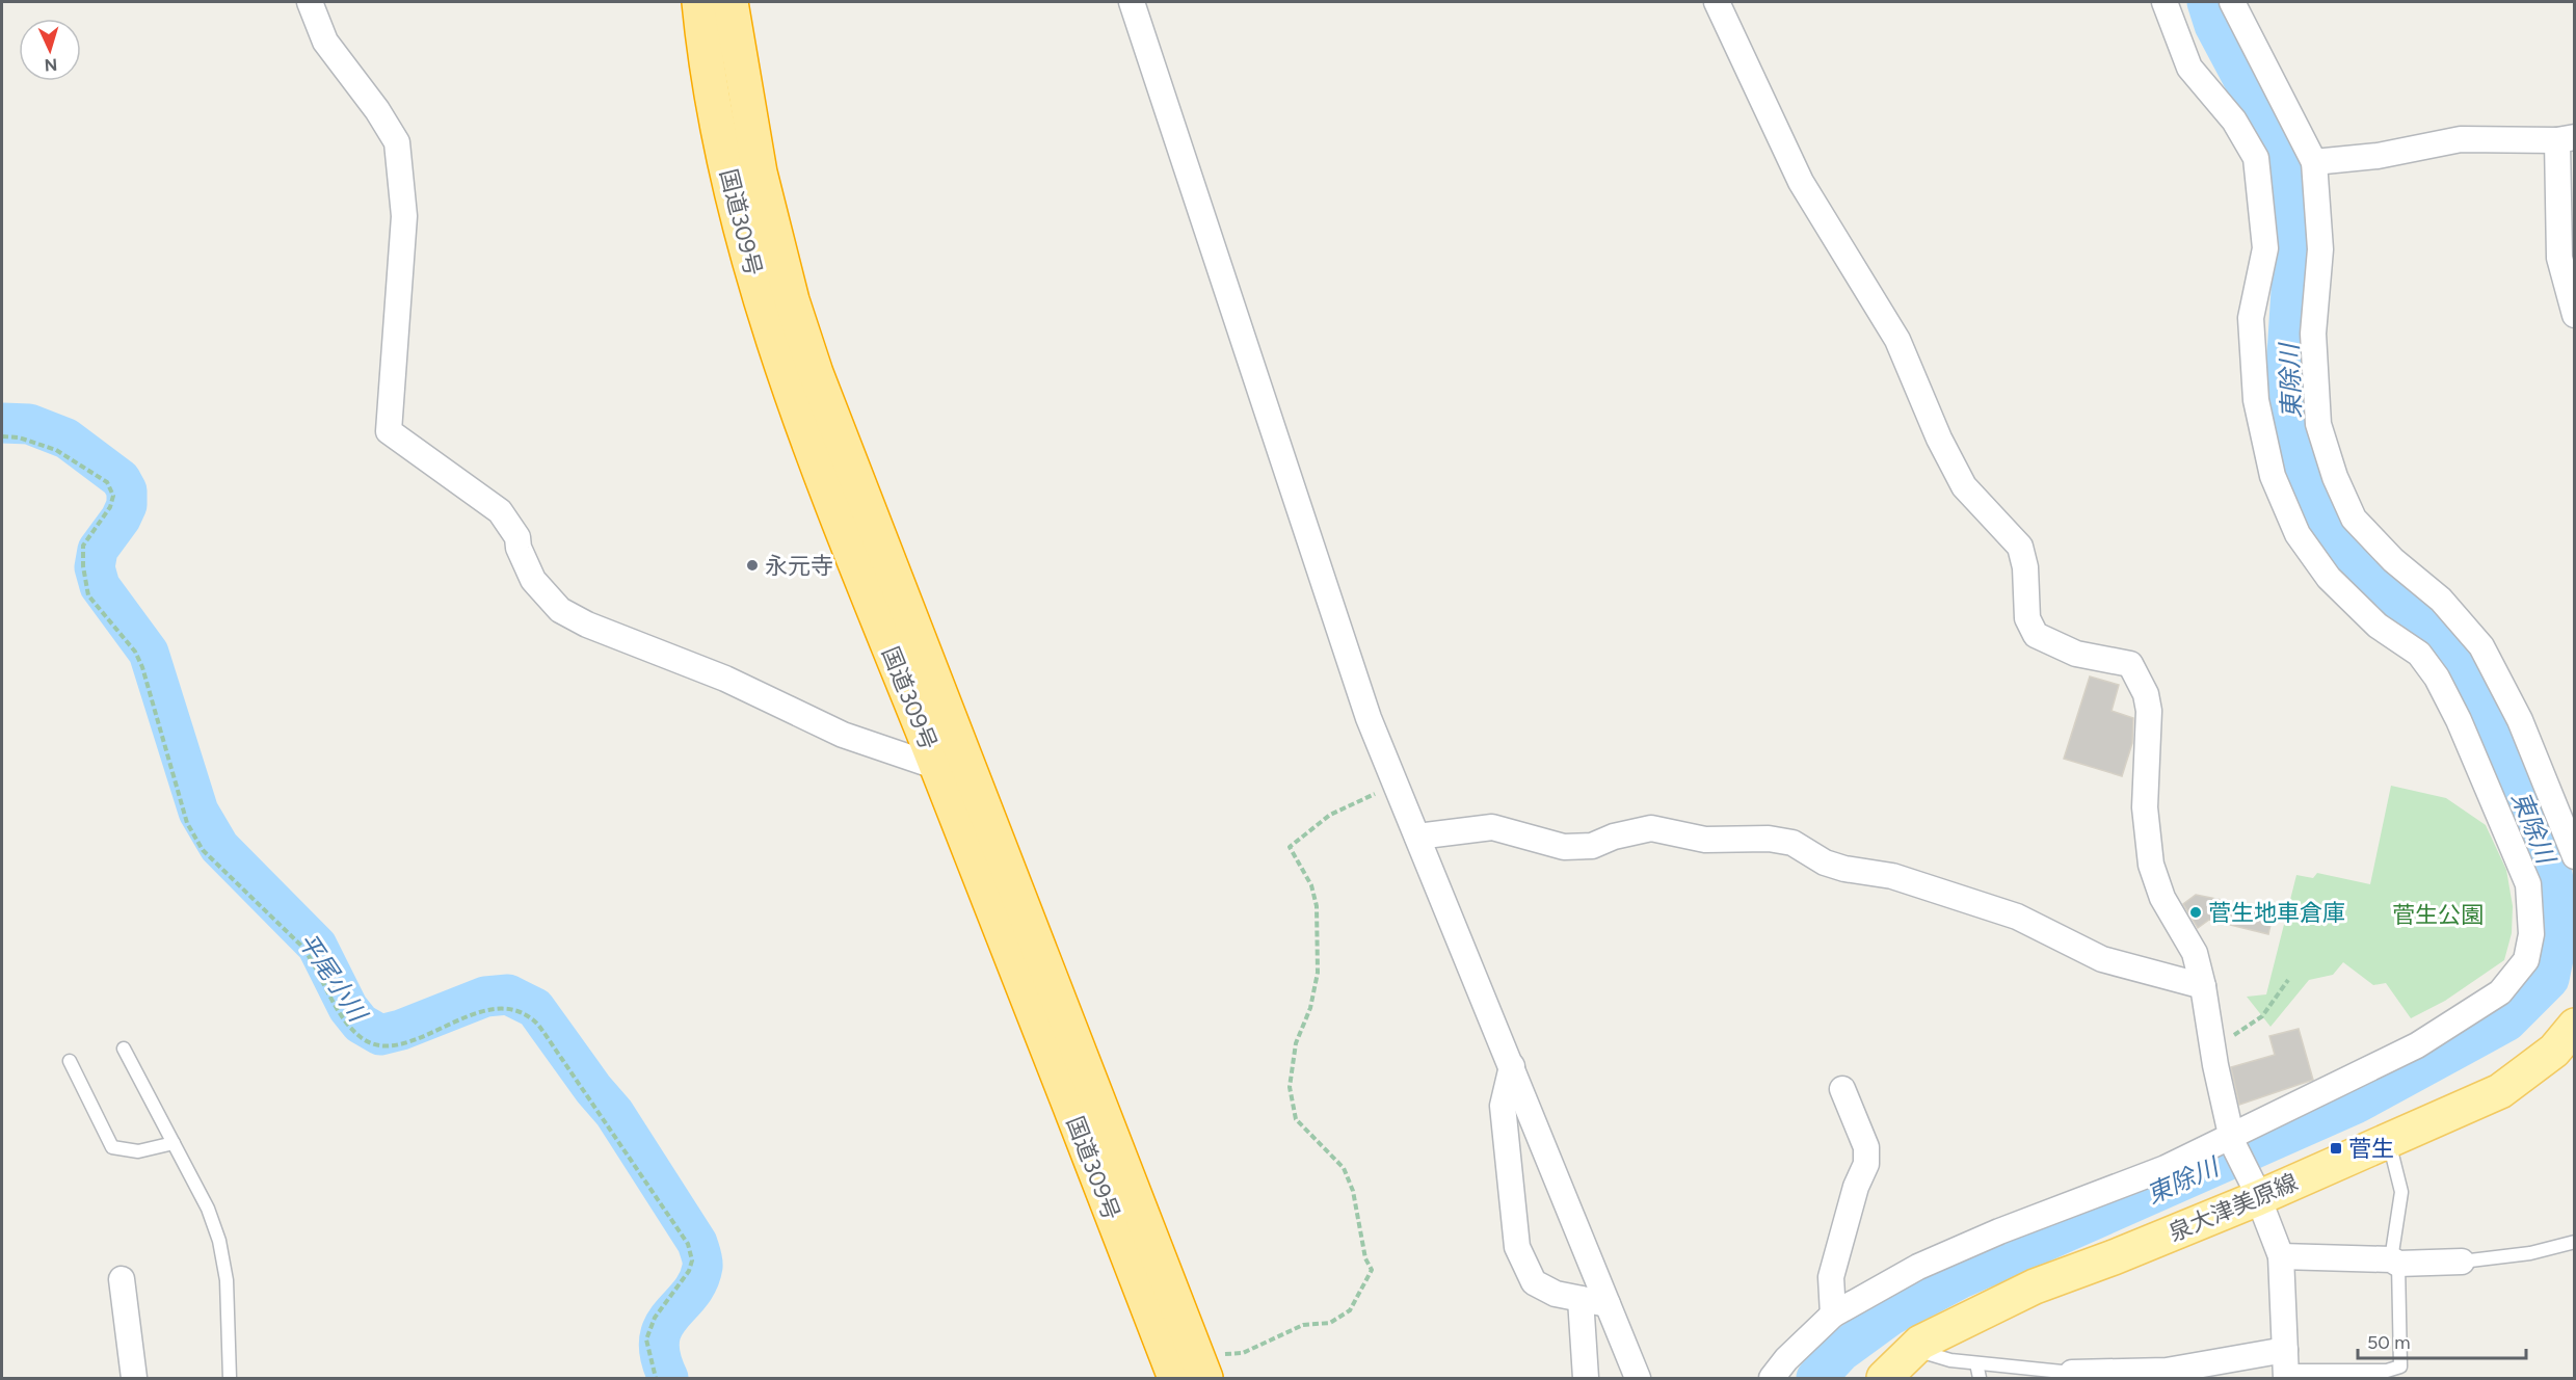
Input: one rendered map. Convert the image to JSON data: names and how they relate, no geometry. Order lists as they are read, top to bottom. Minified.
{"streets":{"highway":["国道309号"],"main road":["泉大津美原線"]},"water":["東除川","平尾小川"],"parks":["菅生公園"],"places":{"other":["永元寺","菅生地車倉庫"],"transit":["菅生"]},"scale_bar":"50 m","north":"bottom"}
